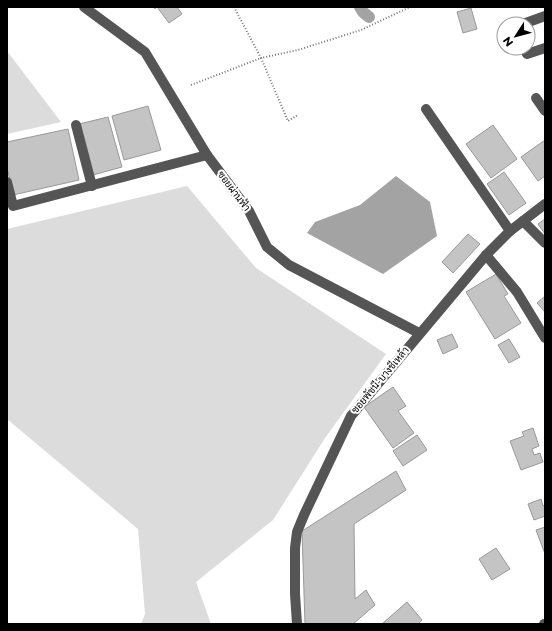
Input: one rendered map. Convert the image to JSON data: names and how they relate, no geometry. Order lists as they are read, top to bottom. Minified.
{"streets":{"street":["ซอยผ่านฟ้า","ซอยพัชนี-บางชีเหล้า"]},"crossings":[["ซอยผ่านฟ้า","ซอยพัชนี-บางชีเหล้า"]],"north":"bottom left"}
